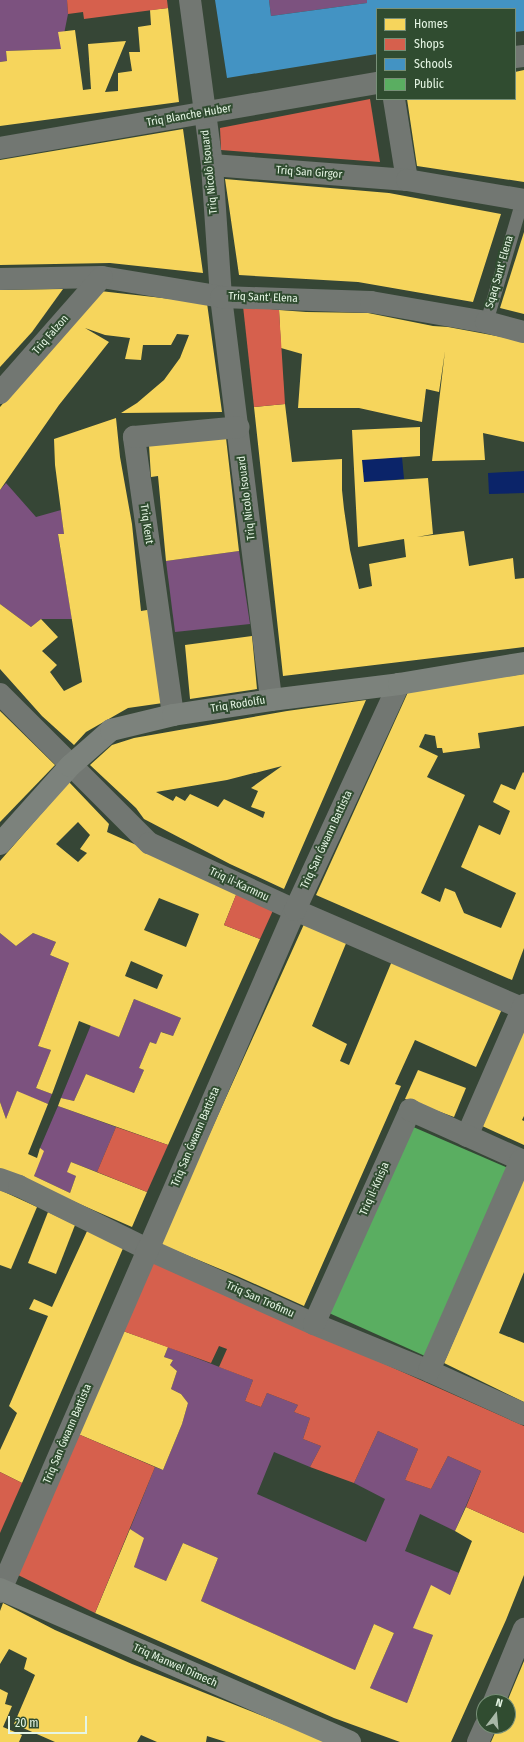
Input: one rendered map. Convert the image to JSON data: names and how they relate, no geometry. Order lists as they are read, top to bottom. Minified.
{"streets":{"street":["Triq Blanche Huber","Triq Nicolò Isouard","Triq San Girgor","Triq Sant' Elena","Triq Falzon","Triq Nicolo Isouard","Triq Kent","Triq Rodolfu","Triq San Ġwann Battista","Triq il-Karmnu","Triq il-Knisja","Triq San Trofimu","Triq Manwel Dimech"],"lane":["Sqaq Sant' Elena"]},"crossings":[["Triq Blanche Huber","Triq Nicolò Isouard"],["Triq Nicolò Isouard","Triq San Girgor"],["Triq Nicolò Isouard","Triq Sant' Elena"],["Triq Nicolò Isouard","Triq Nicolo Isouard"],["Triq San Girgor","Sqaq Sant' Elena"],["Sqaq Sant' Elena","Triq Sant' Elena"],["Triq Sant' Elena","Triq Falzon"],["Triq Sant' Elena","Triq Nicolo Isouard"],["Triq Nicolo Isouard","Triq Kent"],["Triq Nicolo Isouard","Triq Rodolfu"],["Triq Kent","Triq Rodolfu"],["Triq Rodolfu","Triq San Ġwann Battista"],["Triq Rodolfu","Triq il-Karmnu"],["Triq San Ġwann Battista","Triq il-Karmnu"],["Triq San Ġwann Battista","Triq San Trofimu"],["Triq San Ġwann Battista","Triq Manwel Dimech"],["Triq il-Knisja","Triq San Trofimu"]],"legend":["Homes","Shops","Schools","Public"],"scale_bar":"20 m","north":"top"}
